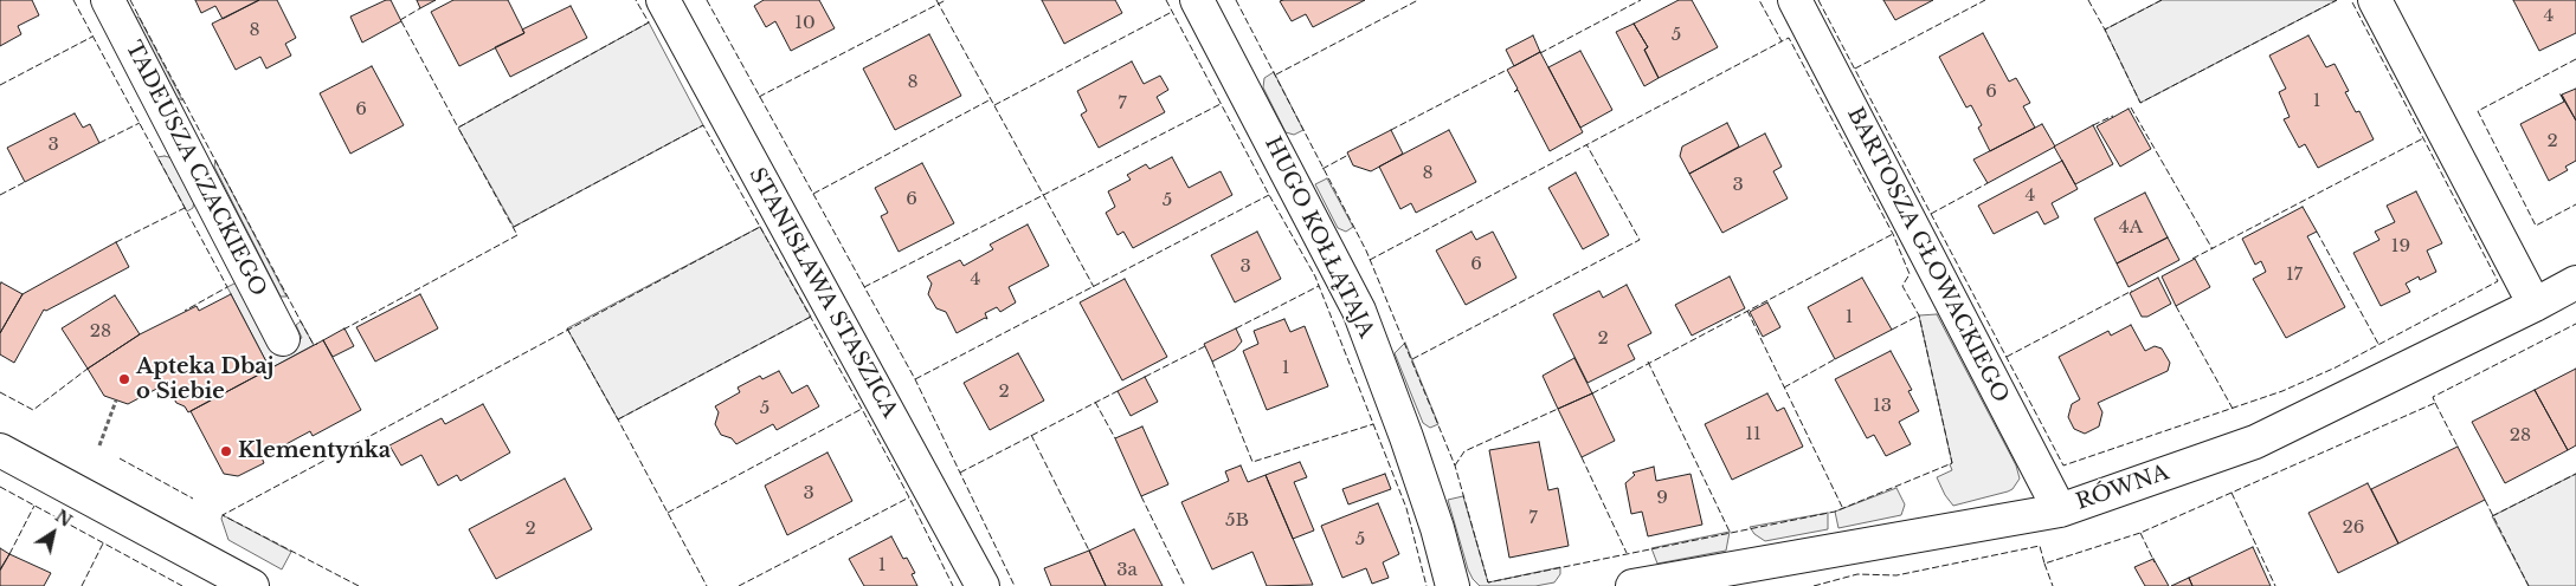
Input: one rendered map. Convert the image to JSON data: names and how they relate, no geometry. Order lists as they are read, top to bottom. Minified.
{"streets":{"street":["TADEUSZA CZACKIEGO","HUGO KOŁŁĄTAJA","BARTOSZA GŁOWACKIEGO","STANISŁAWA STASZICA","RÓWNA"]},"crossings":[["BARTOSZA GŁOWACKIEGO","RÓWNA"]],"places":["Apteka Dbaj o Siebie","Klementynka"],"house_numbers":["4","10","8","5","8","6","1","7","6","2","3","8","3","4","6","5","4A","19","6","3","17","4","1","28","2","1","2","13","5","11","28","3","9","7","5B","26","2","5","1","3a"],"north":"top right"}
